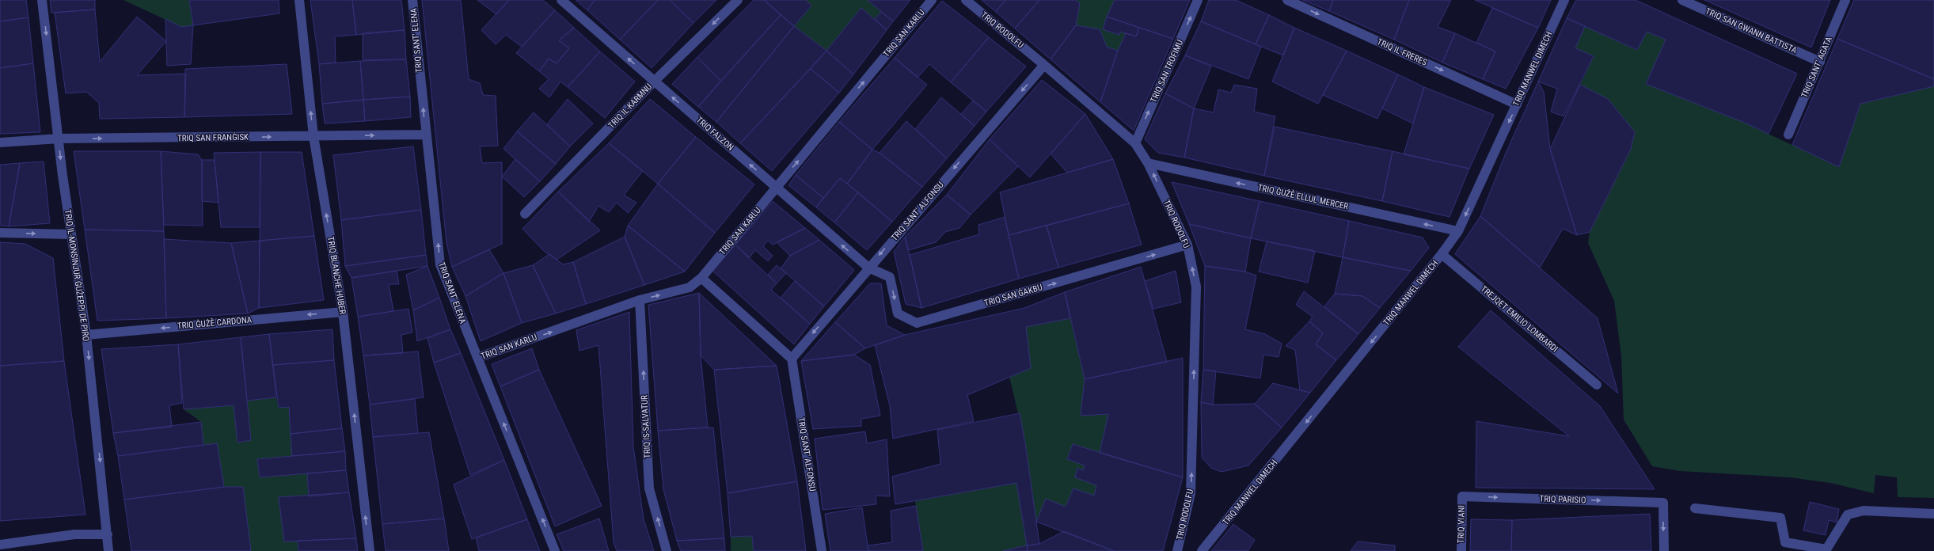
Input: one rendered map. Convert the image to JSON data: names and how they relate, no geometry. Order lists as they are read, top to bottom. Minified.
{"streets":{"street":["TRIQ RODOLFU","TRIQ SAN ĠWANN BATTISTA","TRIQ SAN KARLU","TRIQ SANT' ELENA","TRIQ IL-FRERES","TRIQ SANT' AGATA","TRIQ MANWEL DIMECH","TRIQ SAN TROFIMU","TRIQ IL-KARMNU","TRIQ FALZON","TRIQ SAN FRANĠISK","TRIQ ĠUŻÈ ELLUL MERCER","TRIQ SANT' ALFONSU","TRIQ IL-MONSINJUR ĠUŻEPPI DE PIRO","TRIQ BLANCHE HUBER","TRIQ SAN ĠAKBU","TREJQET EMILIO LOMBARDI","TRIQ ĠUŻÈ CARDONA","TRIQ IS-SALVATUR","TRIQ PARISIO","TRIQ VIANI"]},"crossings":[["TRIQ RODOLFU","TRIQ SAN TROFIMU"],["TRIQ RODOLFU","TRIQ ĠUŻÈ ELLUL MERCER"],["TRIQ RODOLFU","TRIQ SANT' ALFONSU"],["TRIQ RODOLFU","TRIQ SAN ĠAKBU"],["TRIQ SAN ĠWANN BATTISTA","TRIQ SANT' AGATA"],["TRIQ SAN KARLU","TRIQ SANT' ELENA"],["TRIQ SAN KARLU","TRIQ FALZON"],["TRIQ SAN KARLU","TRIQ IS-SALVATUR"],["TRIQ SANT' ELENA","TRIQ SAN FRANĠISK"],["TRIQ IL-FRERES","TRIQ MANWEL DIMECH"],["TRIQ MANWEL DIMECH","TRIQ ĠUŻÈ ELLUL MERCER"],["TRIQ MANWEL DIMECH","TREJQET EMILIO LOMBARDI"],["TRIQ IL-KARMNU","TRIQ FALZON"],["TRIQ FALZON","TRIQ SANT' ALFONSU"],["TRIQ FALZON","TRIQ SAN ĠAKBU"],["TRIQ SAN FRANĠISK","TRIQ IL-MONSINJUR ĠUŻEPPI DE PIRO"],["TRIQ SAN FRANĠISK","TRIQ BLANCHE HUBER"],["TRIQ SANT' ALFONSU","TRIQ SAN ĠAKBU"],["TRIQ IL-MONSINJUR ĠUŻEPPI DE PIRO","TRIQ ĠUŻÈ CARDONA"],["TRIQ BLANCHE HUBER","TRIQ ĠUŻÈ CARDONA"],["TRIQ PARISIO","TRIQ VIANI"]],"one_way":["TRIQ RODOLFU","TRIQ SAN KARLU","TRIQ SANT' ELENA","TRIQ IL-FRERES","TRIQ MANWEL DIMECH","TRIQ SAN TROFIMU","TRIQ IL-KARMNU","TRIQ FALZON","TRIQ SAN FRANĠISK","TRIQ ĠUŻÈ ELLUL MERCER","TRIQ SANT' ALFONSU","TRIQ IL-MONSINJUR ĠUŻEPPI DE PIRO","TRIQ BLANCHE HUBER","TRIQ SAN ĠAKBU","TRIQ ĠUŻÈ CARDONA","TRIQ IS-SALVATUR","TRIQ PARISIO"]}
